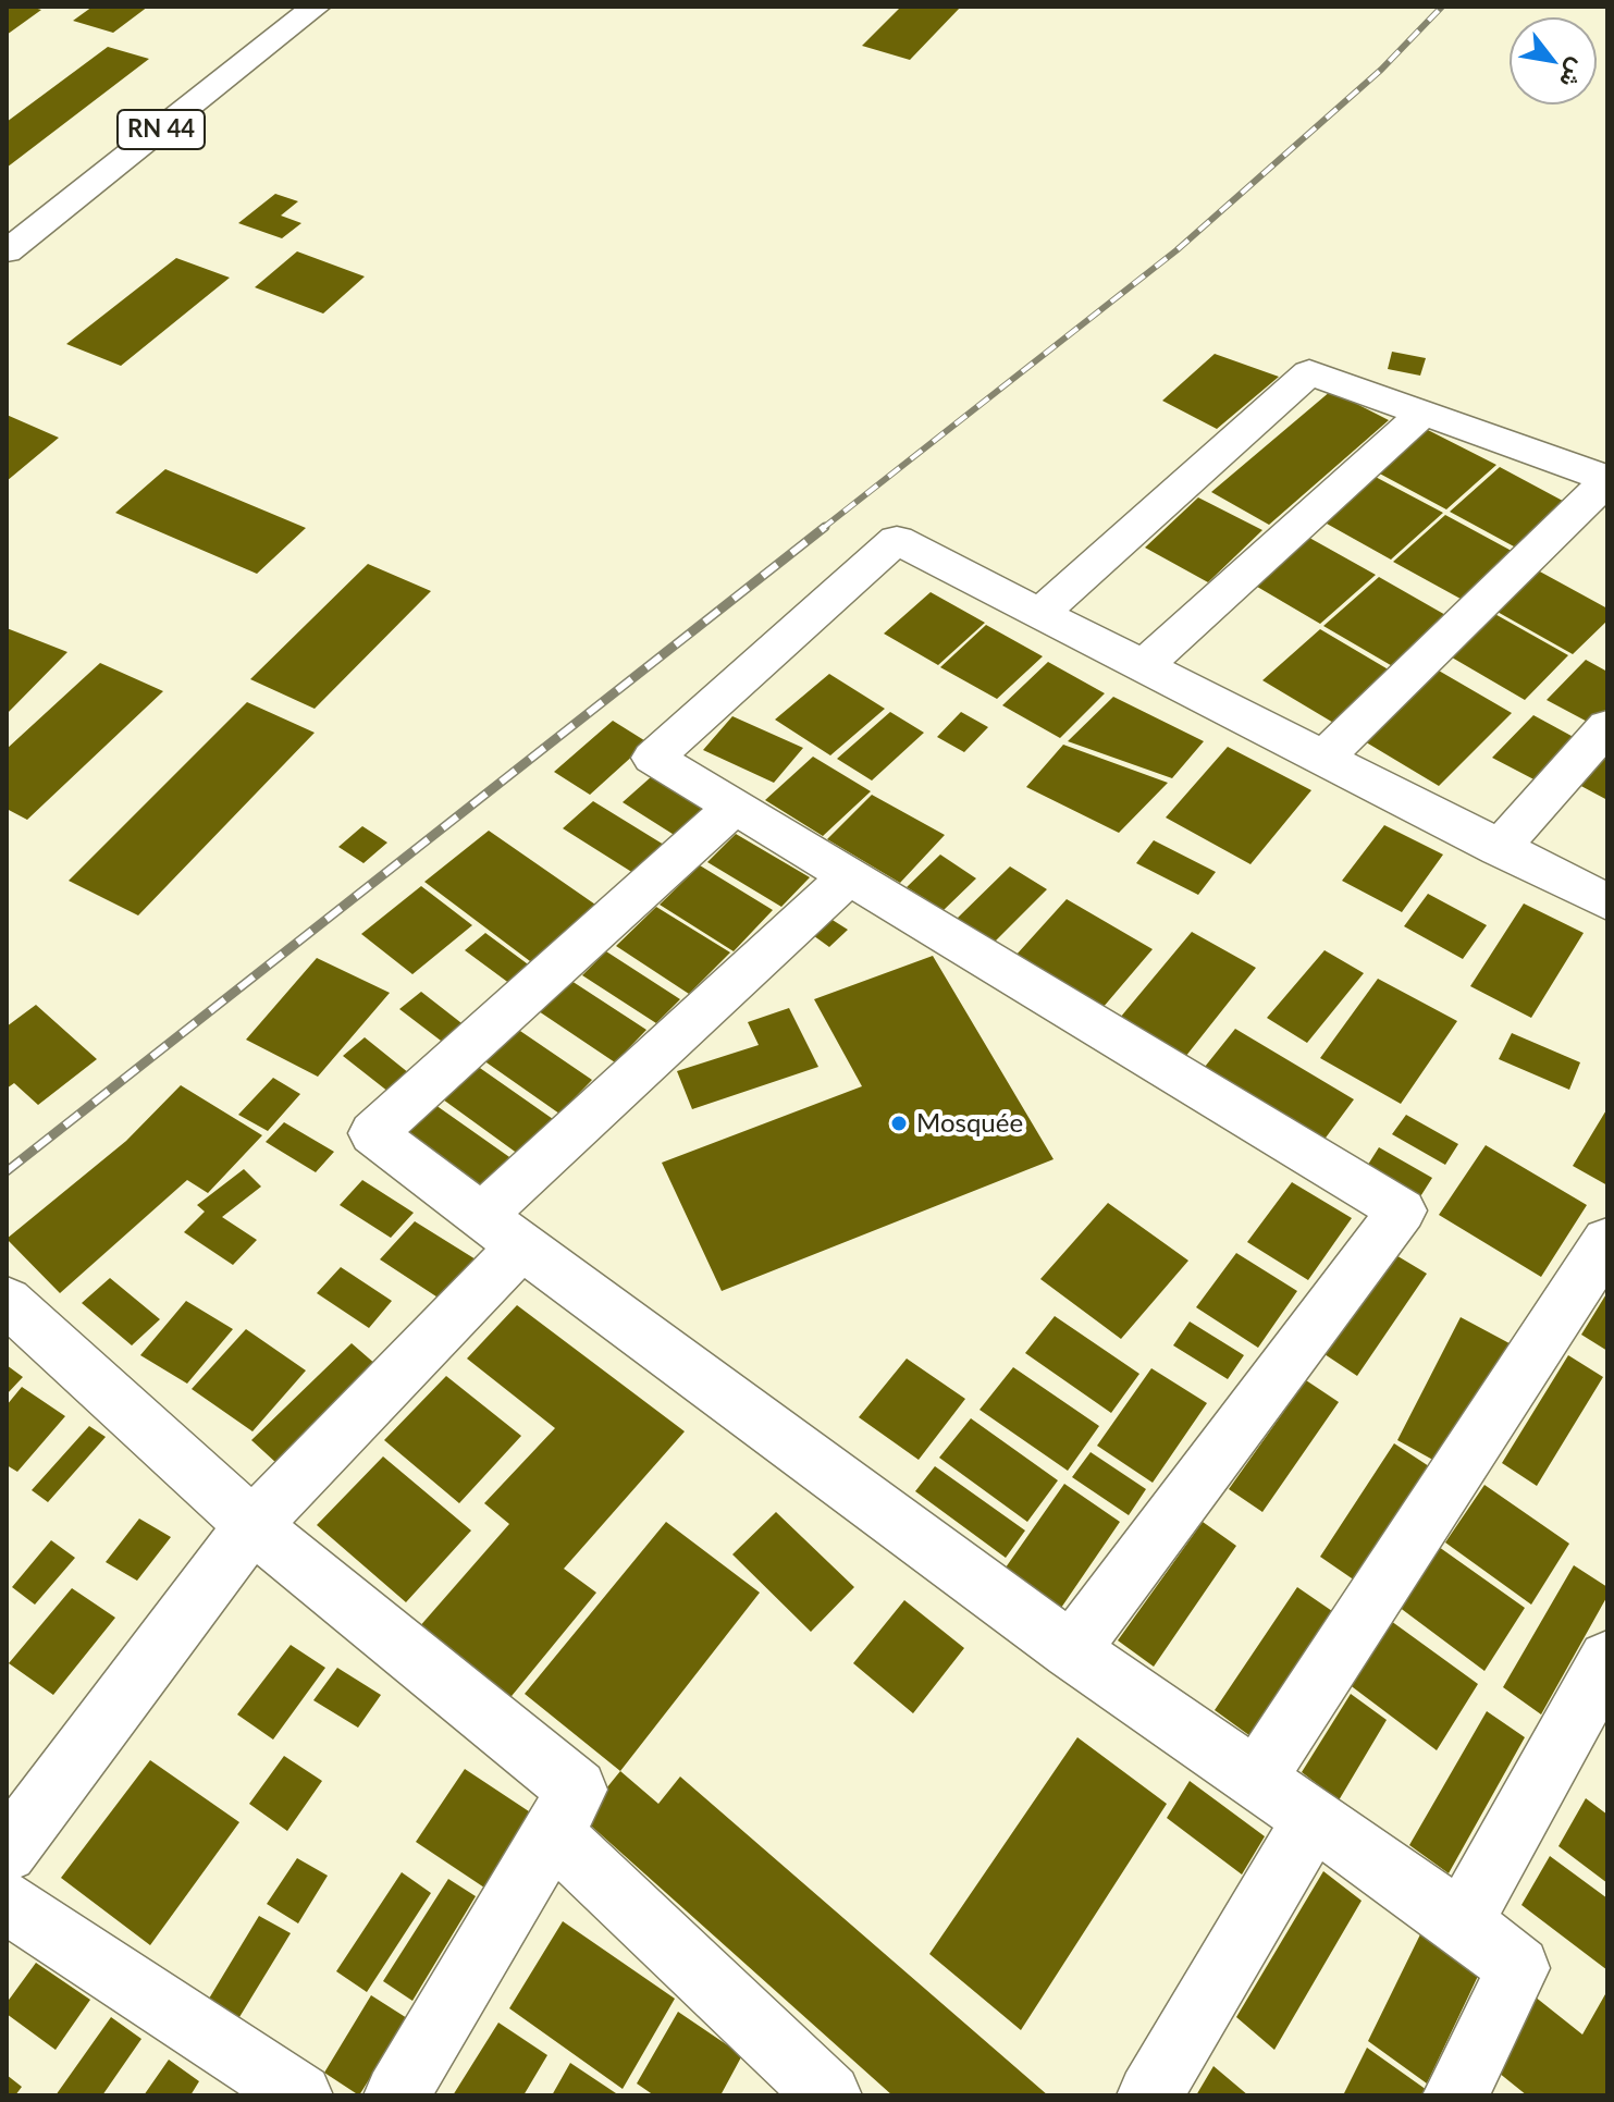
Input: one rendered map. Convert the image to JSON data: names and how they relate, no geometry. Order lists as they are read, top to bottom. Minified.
{"streets":{"street":["RN 44"]},"places":["Mosquée"],"north":"bottom right"}
